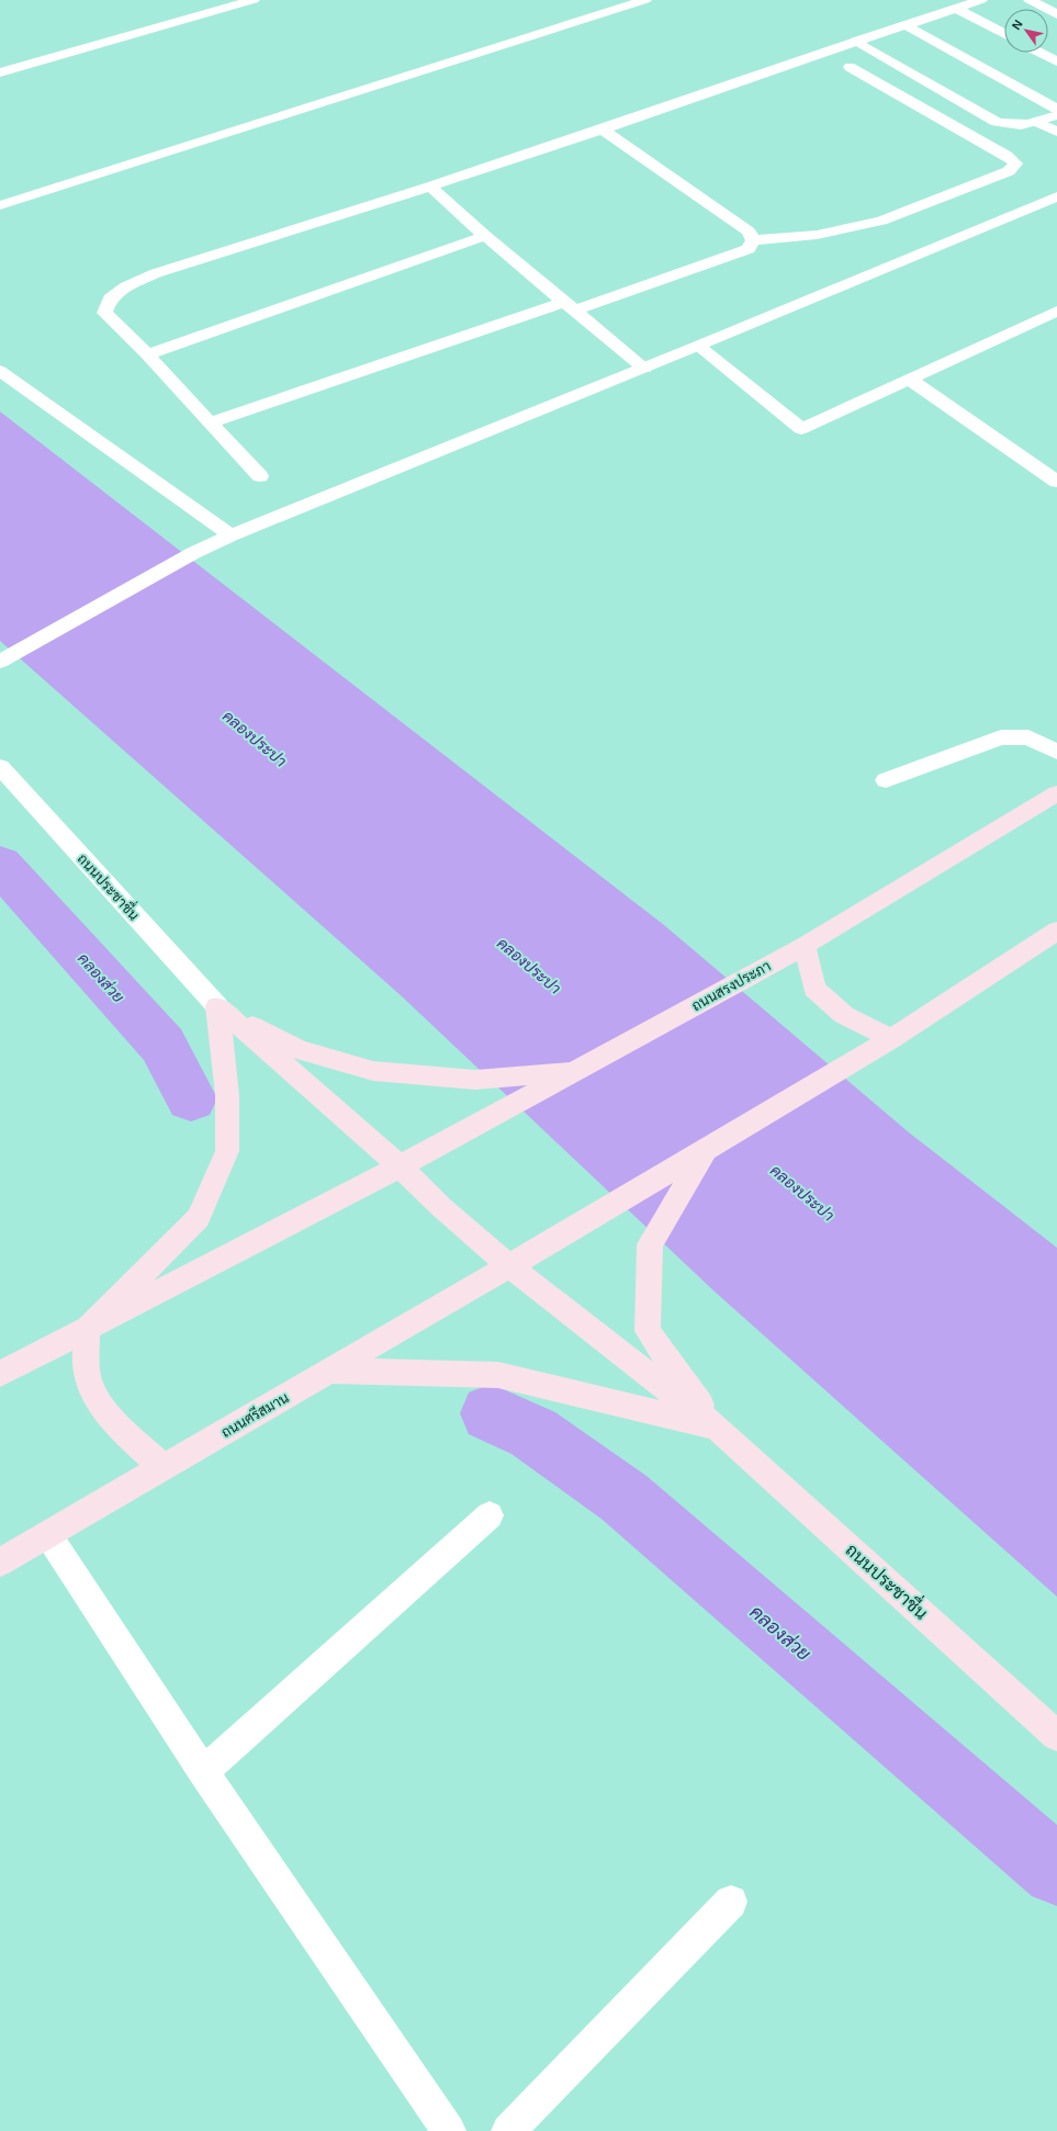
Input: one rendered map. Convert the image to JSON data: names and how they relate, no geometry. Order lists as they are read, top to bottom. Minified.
{"streets":{"main road":["ถนนประชาชื่น","ถนนสรงประภา","ถนนศรีสมาน"]},"water":["คลองประปา","คลองส่วย"],"north":"top left"}
